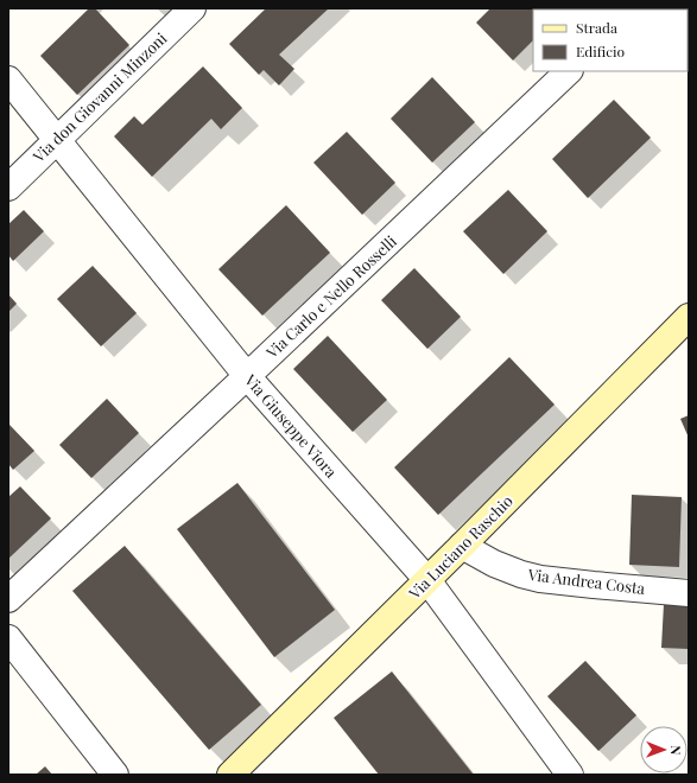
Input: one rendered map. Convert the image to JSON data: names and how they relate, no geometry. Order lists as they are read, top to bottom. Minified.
{"streets":{"street":["Via don Giovanni Minzoni","Via Carlo e Nello Rosselli","Via Giuseppe Viora","Via Luciano Raschio","Via Andrea Costa"]},"crossings":[["Via don Giovanni Minzoni","Via Giuseppe Viora"],["Via Carlo e Nello Rosselli","Via Giuseppe Viora"],["Via Giuseppe Viora","Via Luciano Raschio"],["Via Luciano Raschio","Via Andrea Costa"]],"legend":["Strada","Edificio"],"north":"right"}
